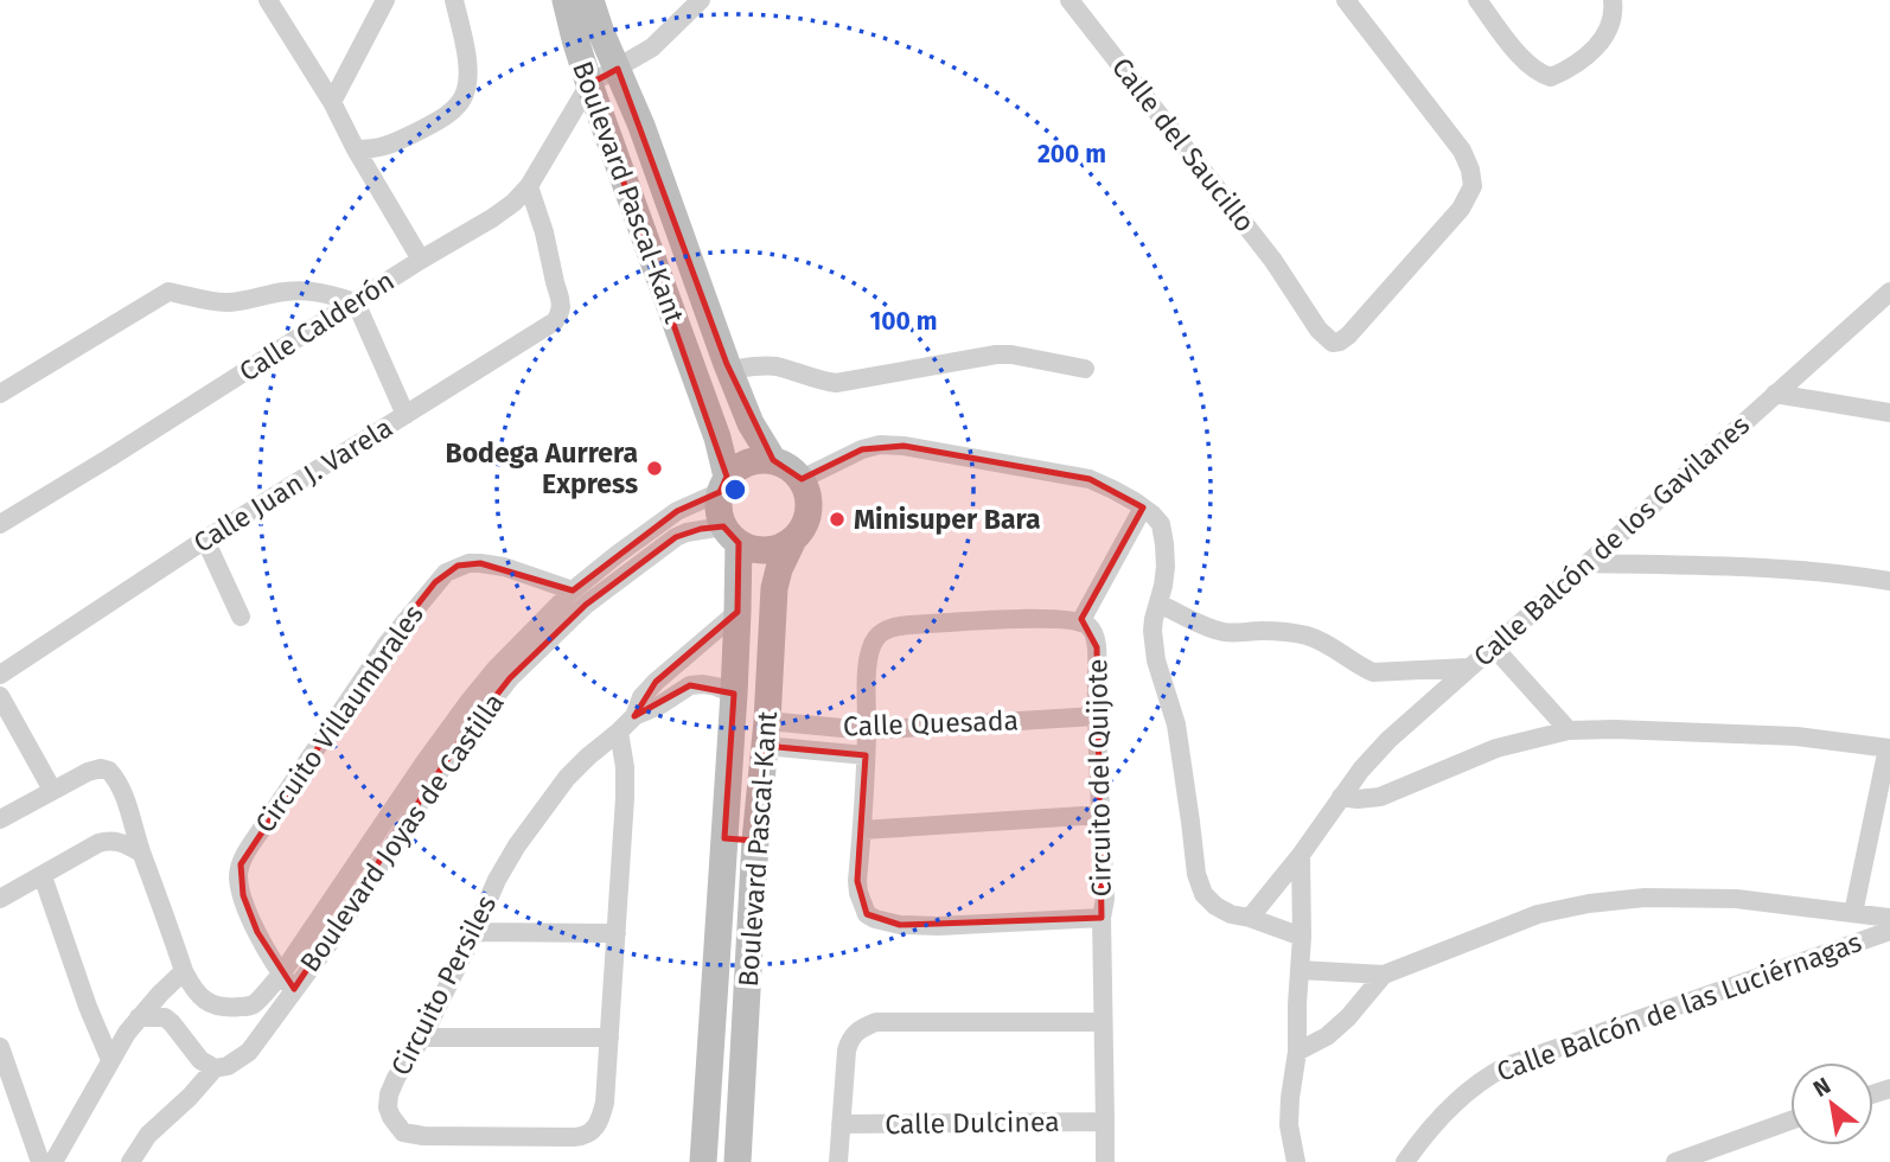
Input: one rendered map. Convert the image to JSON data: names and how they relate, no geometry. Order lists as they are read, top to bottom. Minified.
{"streets":{"street":["Calle del Saucillo","Boulevard Pascal-Kant","Calle Calderón","Calle Juan J. Varela","Calle Balcón de los Gavilanes","Circuito Villaumbrales","Calle Quesada","Circuito del Quijote","Boulevard Joyas de Castilla","Circuito Persiles","Calle Balcón de las Luciérnagas","Calle Dulcinea"]},"crossings":[["Boulevard Pascal-Kant","Calle Calderón"],["Boulevard Pascal-Kant","Calle Quesada"],["Boulevard Pascal-Kant","Boulevard Joyas de Castilla"],["Boulevard Pascal-Kant","Circuito Persiles"],["Calle Calderón","Calle Juan J. Varela"],["Circuito Villaumbrales","Boulevard Joyas de Castilla"],["Calle Quesada","Circuito del Quijote"],["Circuito del Quijote","Calle Dulcinea"]],"places":["Bodega Aurrera Express","Minisuper Bara"],"north":"top left","rings":["200 m","100 m"]}
